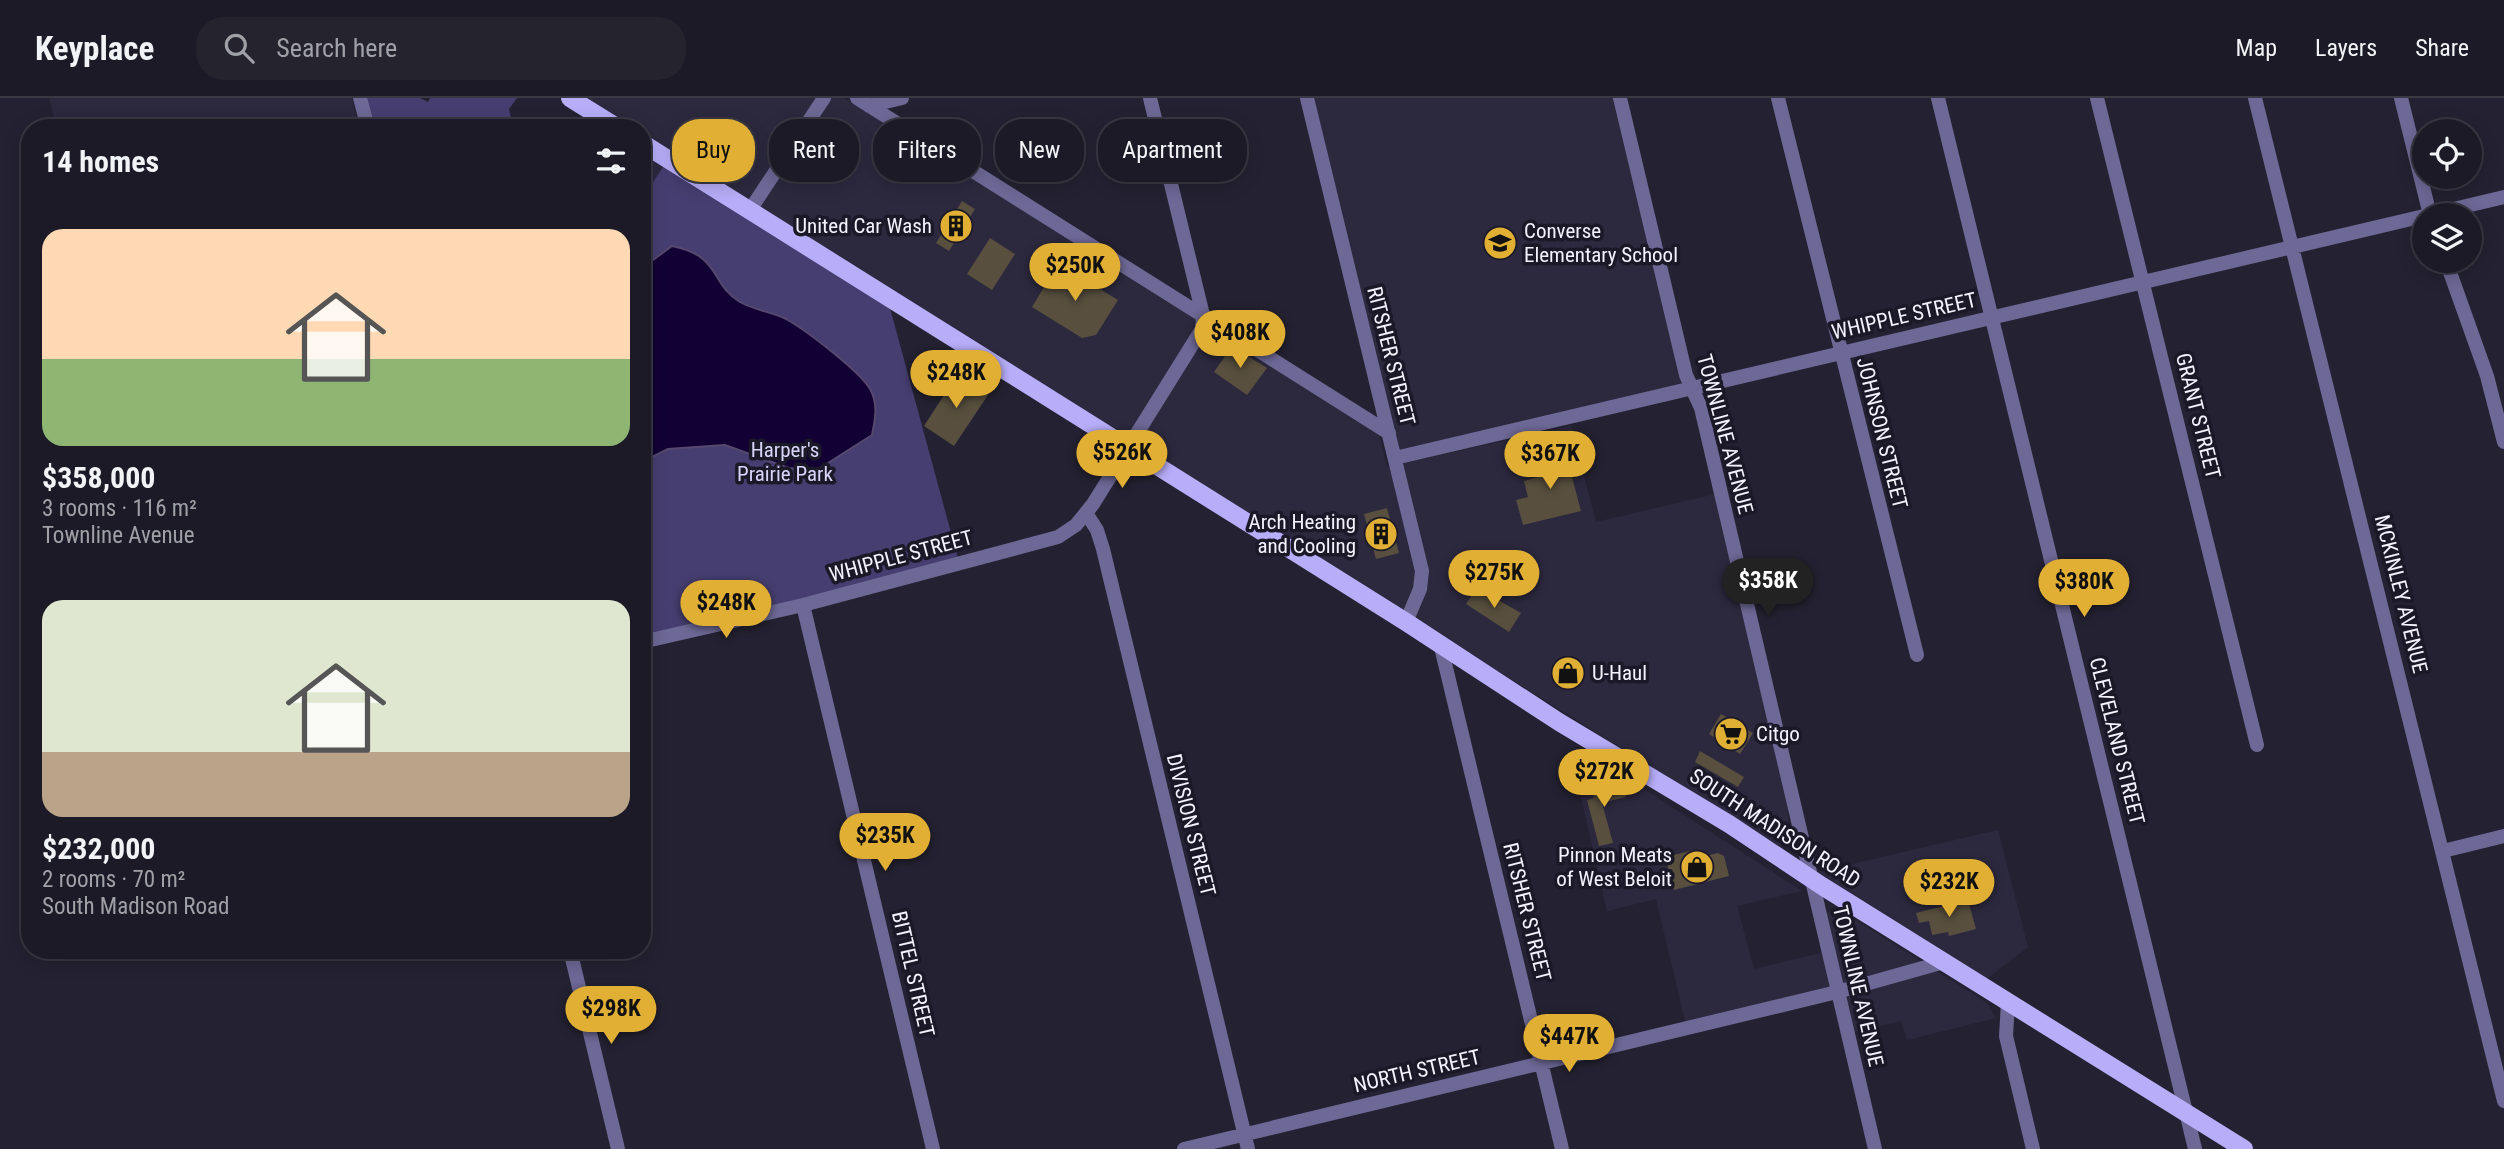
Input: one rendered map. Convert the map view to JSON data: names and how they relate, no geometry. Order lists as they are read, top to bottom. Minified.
{"streets":{"main road":["SOUTH MADISON ROAD"],"street":["WHIPPLE STREET","RITSHER STREET","GRANT STREET","JOHNSON STREET","TOWNLINE AVENUE","MCKINLEY AVENUE","CLEVELAND STREET","DIVISION STREET","BITTEL STREET","NORTH STREET"]},"crossings":[["WHIPPLE STREET","RITSHER STREET"],["WHIPPLE STREET","GRANT STREET"],["WHIPPLE STREET","JOHNSON STREET"],["WHIPPLE STREET","TOWNLINE AVENUE"],["WHIPPLE STREET","MCKINLEY AVENUE"],["WHIPPLE STREET","CLEVELAND STREET"],["WHIPPLE STREET","DIVISION STREET"],["WHIPPLE STREET","SOUTH MADISON ROAD"],["WHIPPLE STREET","BITTEL STREET"],["RITSHER STREET","SOUTH MADISON ROAD"],["RITSHER STREET","NORTH STREET"],["TOWNLINE AVENUE","SOUTH MADISON ROAD"],["TOWNLINE AVENUE","NORTH STREET"],["CLEVELAND STREET","SOUTH MADISON ROAD"],["DIVISION STREET","NORTH STREET"],["SOUTH MADISON ROAD","NORTH STREET"]],"parks":["Harper's Prairie Park"],"places":{"building":["United Car Wash","Arch Heating and Cooling"],"school or university":["Converse Elementary School"],"shop":["U-Haul","Pinnon Meats of West Beloit"],"supermarket":["Citgo"]},"page":{"header":"Keyplace","search":"Search here","nav":["Map","Layers","Share"],"chip":["Buy","Rent","Filters","New","Apartment"],"heading":"14 homes","list":[{"name":"$358,000","note":"3 rooms · 116 m² · Townline Avenue"},{"name":"$232,000","note":"2 rooms · 70 m² · South Madison Road"}],"price":["$250K","$408K","$248K","$526K","$367K","$275K","$358K","$380K","$248K","$272K","$235K","$232K","$298K","$447K"]}}
